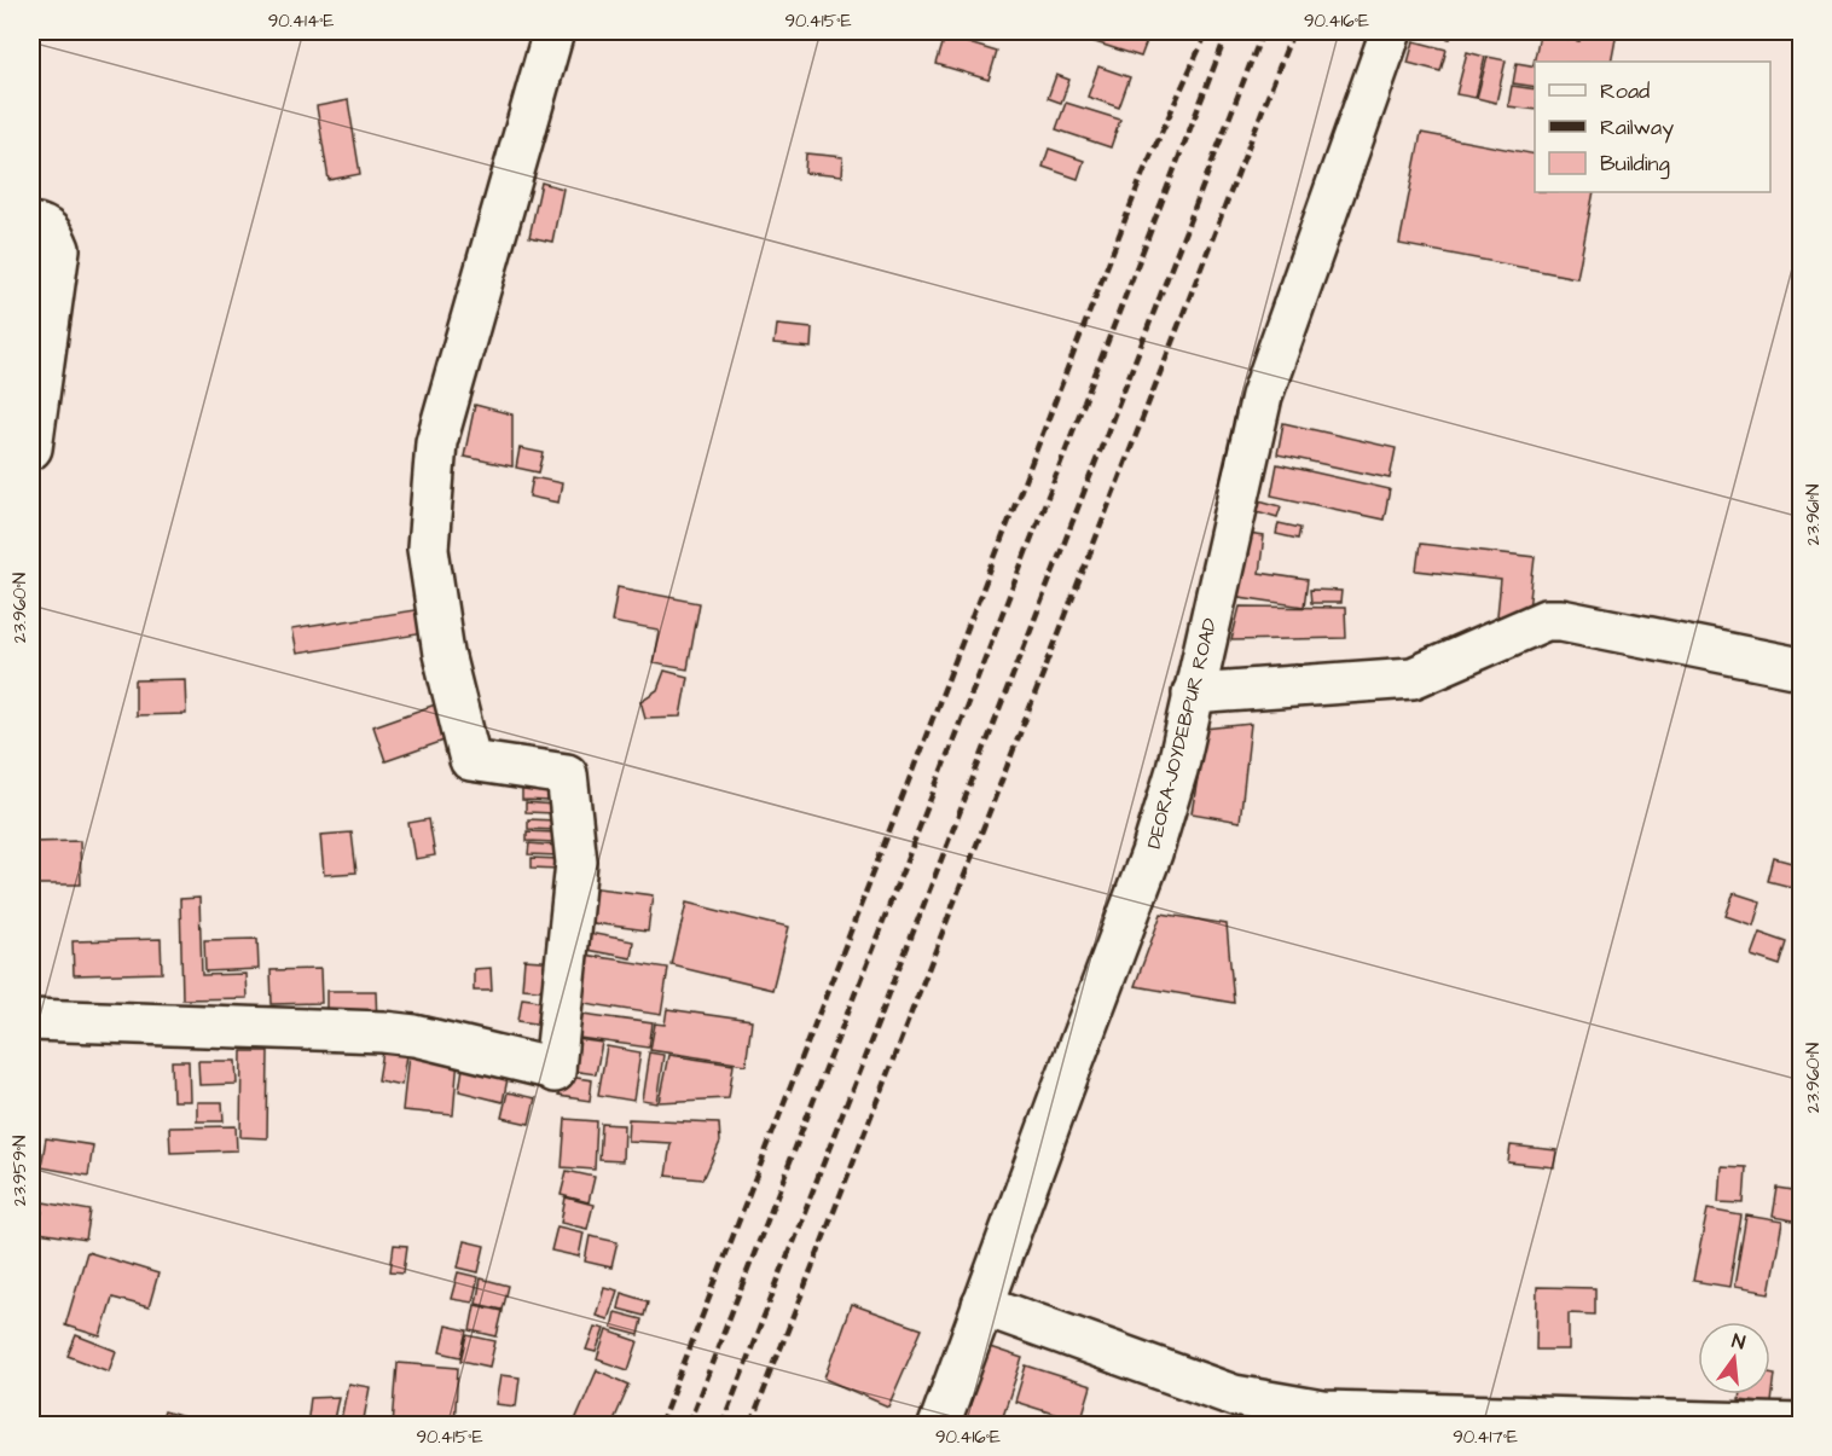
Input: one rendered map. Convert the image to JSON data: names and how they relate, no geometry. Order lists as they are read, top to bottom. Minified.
{"streets":{"street":["DEORA-JOYDEBPUR ROAD"]},"legend":["Road","Railway","Building"],"north":"top","coordinates":["90.414°E","90.415°E","90.416°E","23.961°N","23.960°N","23.959°N","90.417°E"]}
